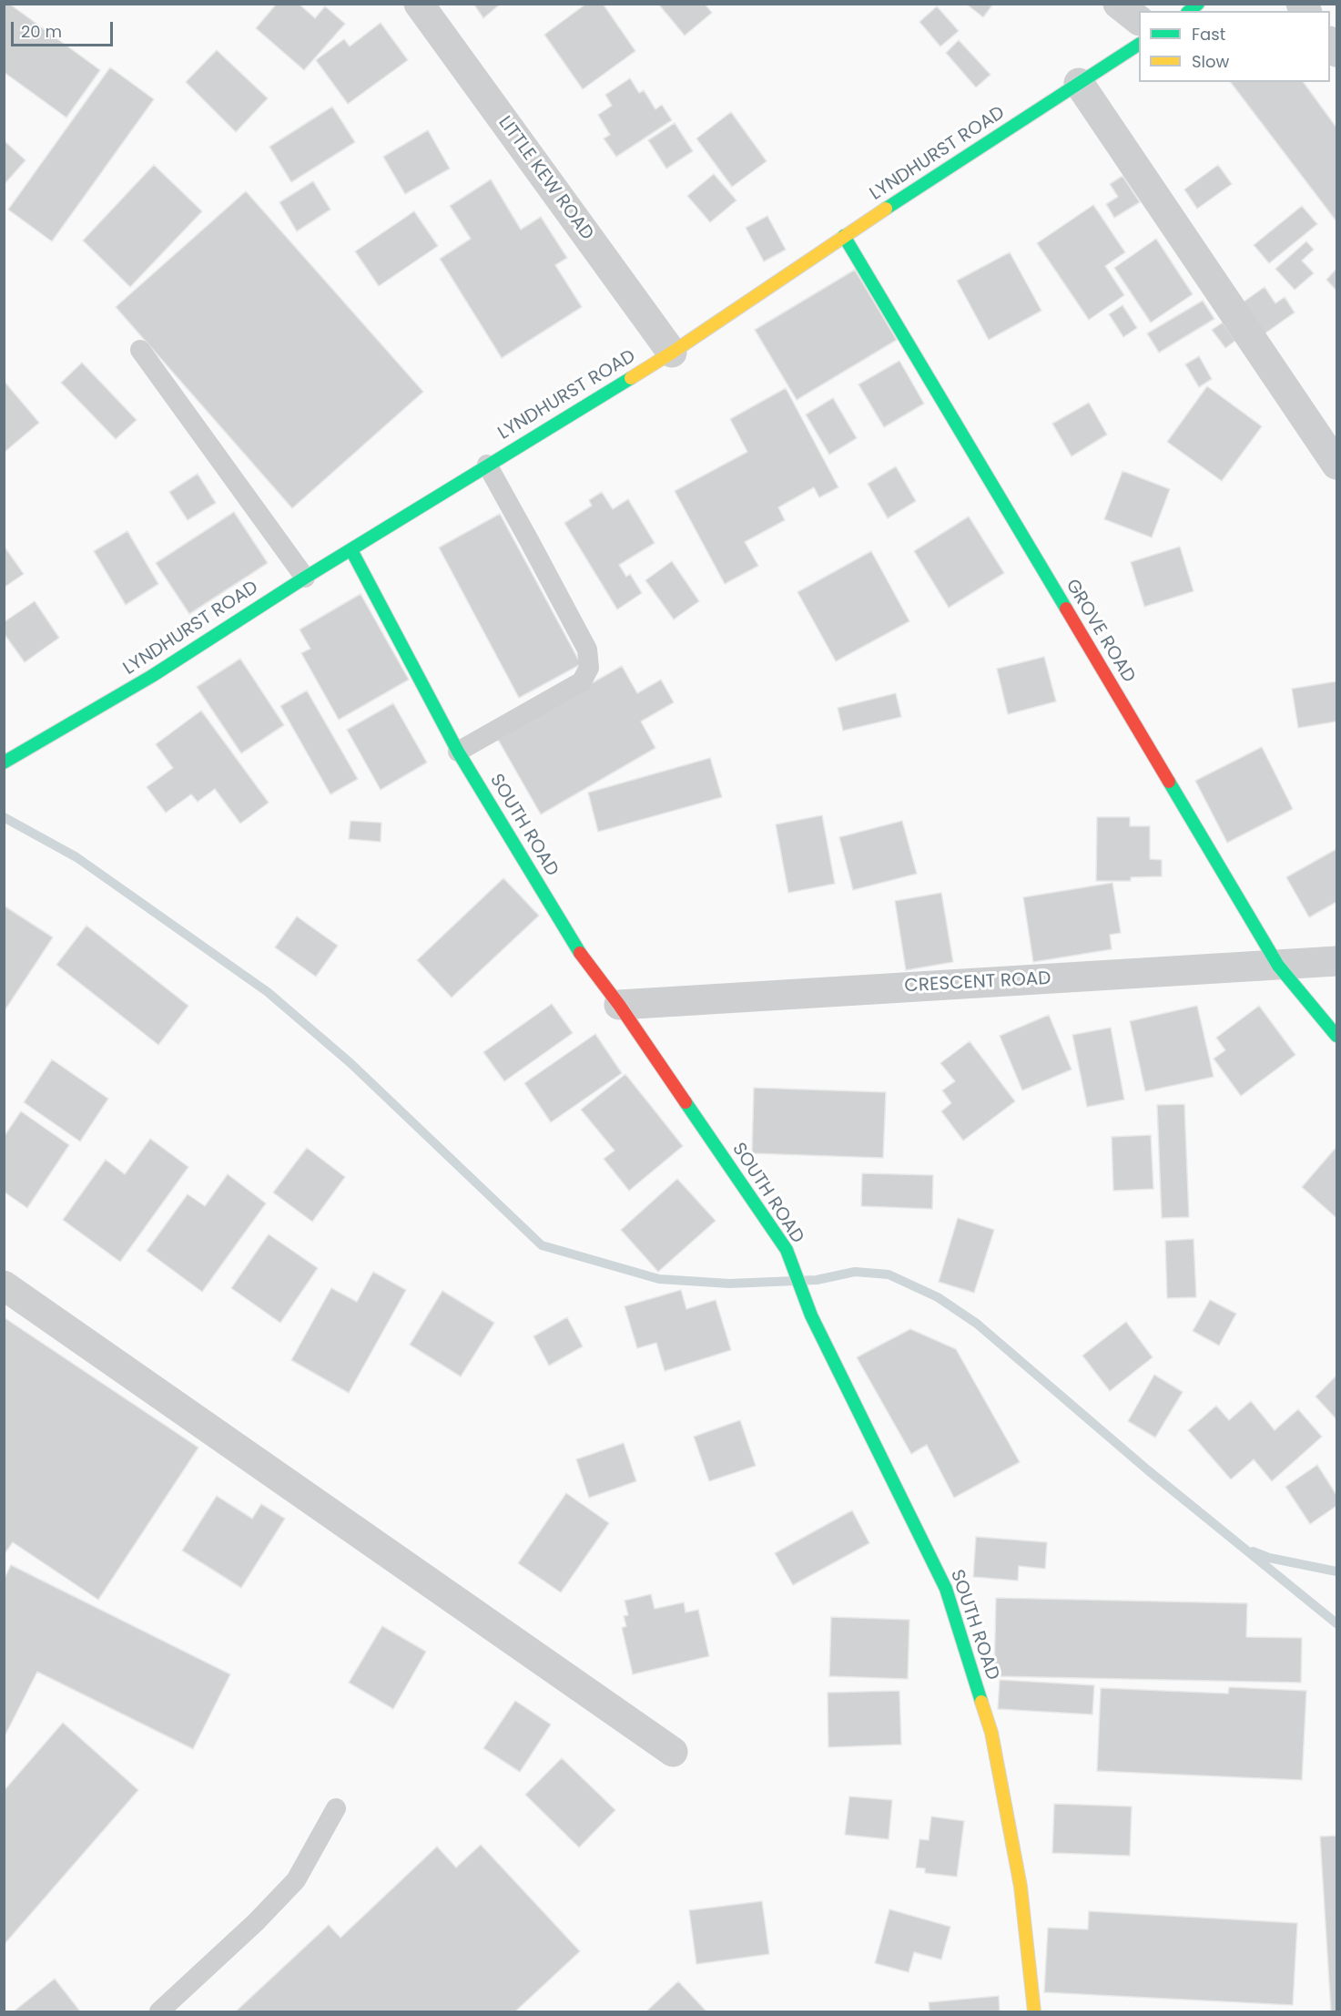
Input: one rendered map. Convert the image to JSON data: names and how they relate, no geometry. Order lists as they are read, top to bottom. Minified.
{"streets":{"street":["LYNDHURST ROAD","LITTLE KEW ROAD","GROVE ROAD","SOUTH ROAD","CRESCENT ROAD"]},"crossings":[["LYNDHURST ROAD","LITTLE KEW ROAD"],["LYNDHURST ROAD","GROVE ROAD"],["LYNDHURST ROAD","SOUTH ROAD"],["GROVE ROAD","CRESCENT ROAD"],["SOUTH ROAD","CRESCENT ROAD"]],"legend":["Fast","Slow"],"scale_bar":"20 m"}
